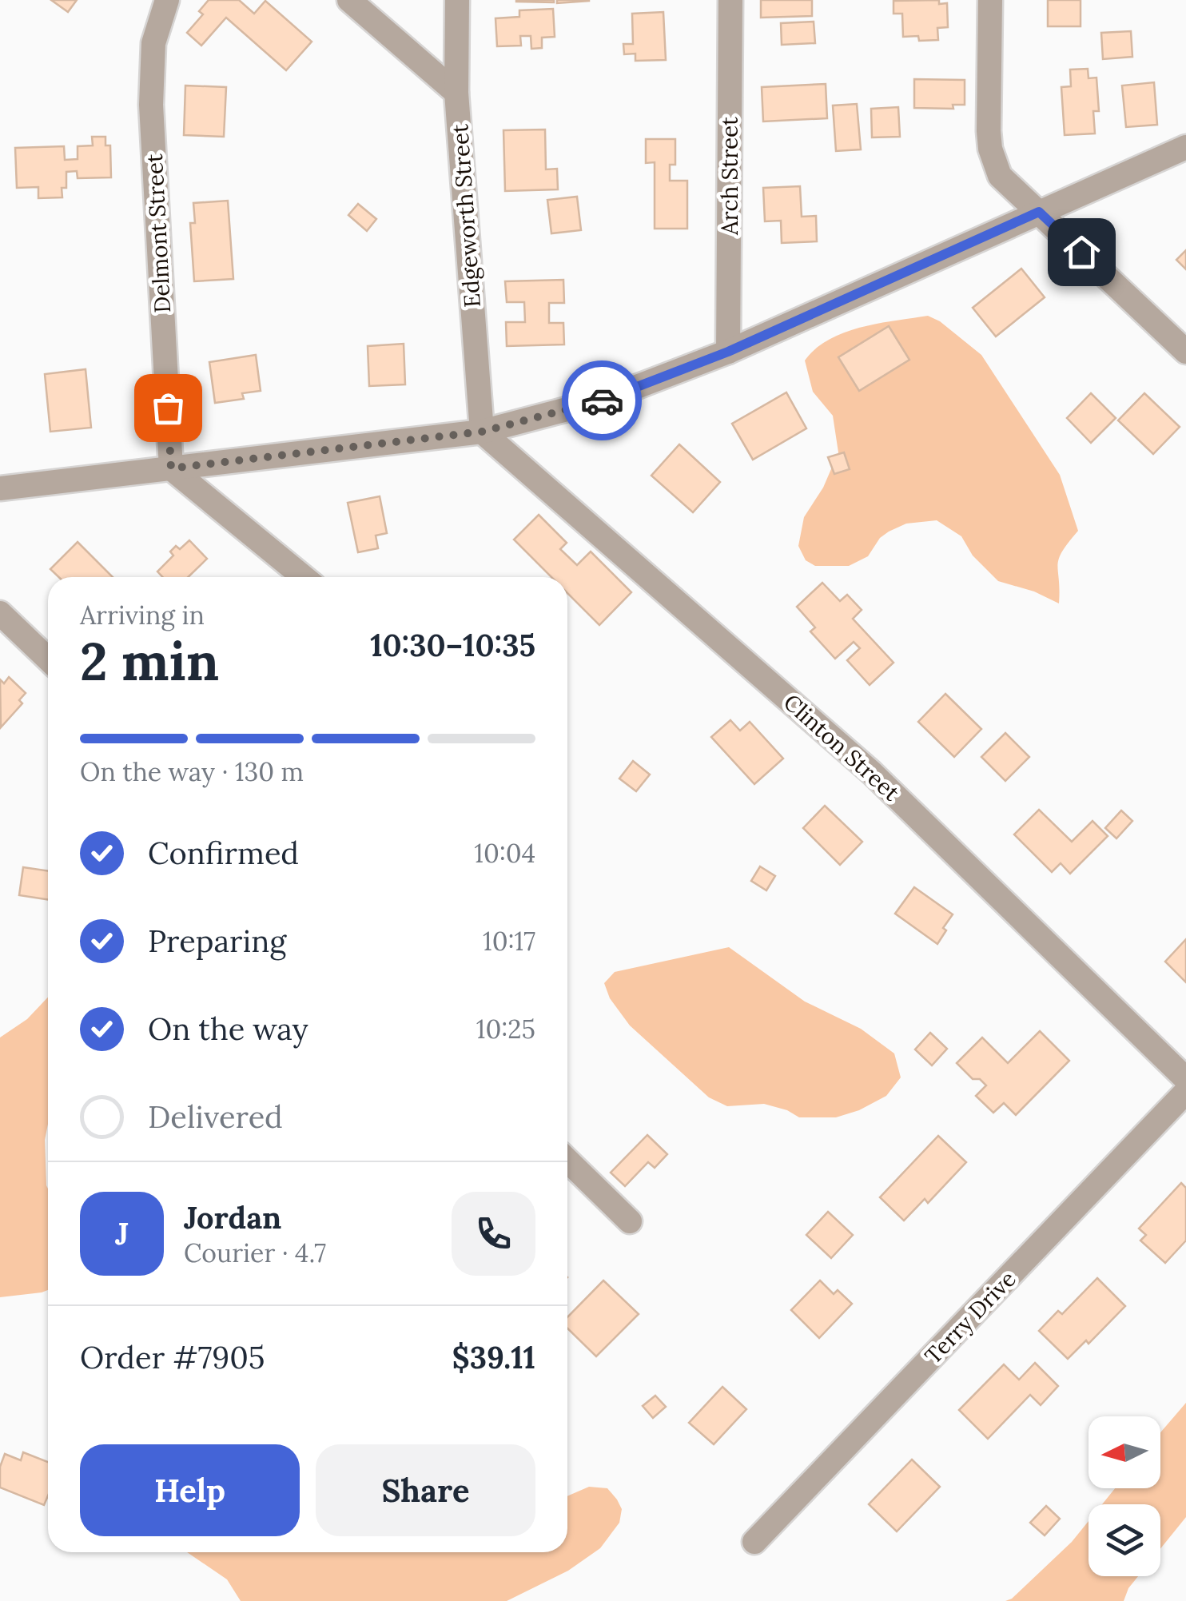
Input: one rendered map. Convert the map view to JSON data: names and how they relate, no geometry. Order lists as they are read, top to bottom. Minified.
{"streets":{"street":["Arch Street","Edgeworth Street","Delmont Street","Clinton Street","Terry Drive"]},"crossings":[["Edgeworth Street","Clinton Street"]],"north":"left","page":{"heading":["2 min","Arriving in","10:30–10:35"],"panel":["Jordan","Courier · 4.7","Order #7905","$39.11"],"bar":"On the way · 130 m","list":[["Confirmed","10:04"],["Preparing","10:17"],["On the way","10:25"],"Delivered"],"round":"J","buttons":["Help","Share"]}}
